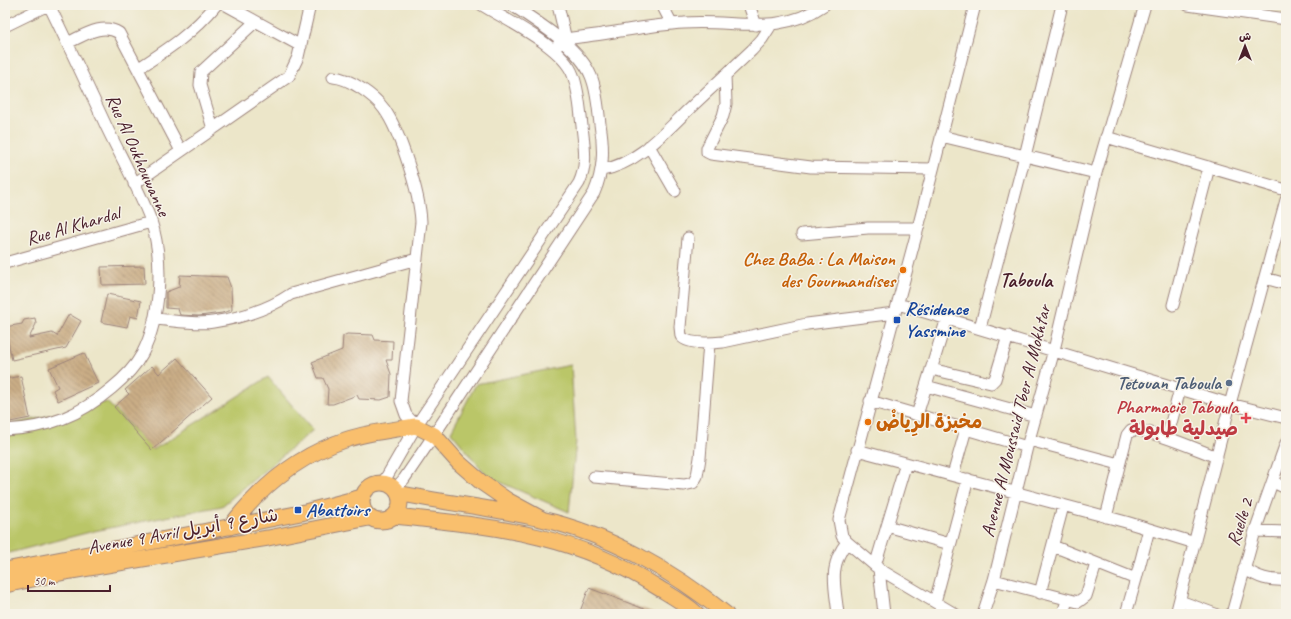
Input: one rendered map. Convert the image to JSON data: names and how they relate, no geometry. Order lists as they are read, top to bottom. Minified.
{"streets":{"highway":["Avenue 9 Avril شارع 9 أبريل"],"street":["Rue Al Oukhouwanne","Rue Al Khardal","Avenue Al Moussaid Tber Al Mokhtar","Ruelle 2"]},"crossings":[["Rue Al Oukhouwanne","Rue Al Khardal"]],"districts":["Taboula"],"places":{"other":["Chez BaBa : La Maison des Gourmandises","Tetouan Taboula","مخبزة الرِياضْ"],"transit":["Résidence Yassmine","Abattoirs"],"health":["Pharmacie Taboula صيدلية طابولة"]},"scale_bar":"50 m","north":"top"}
